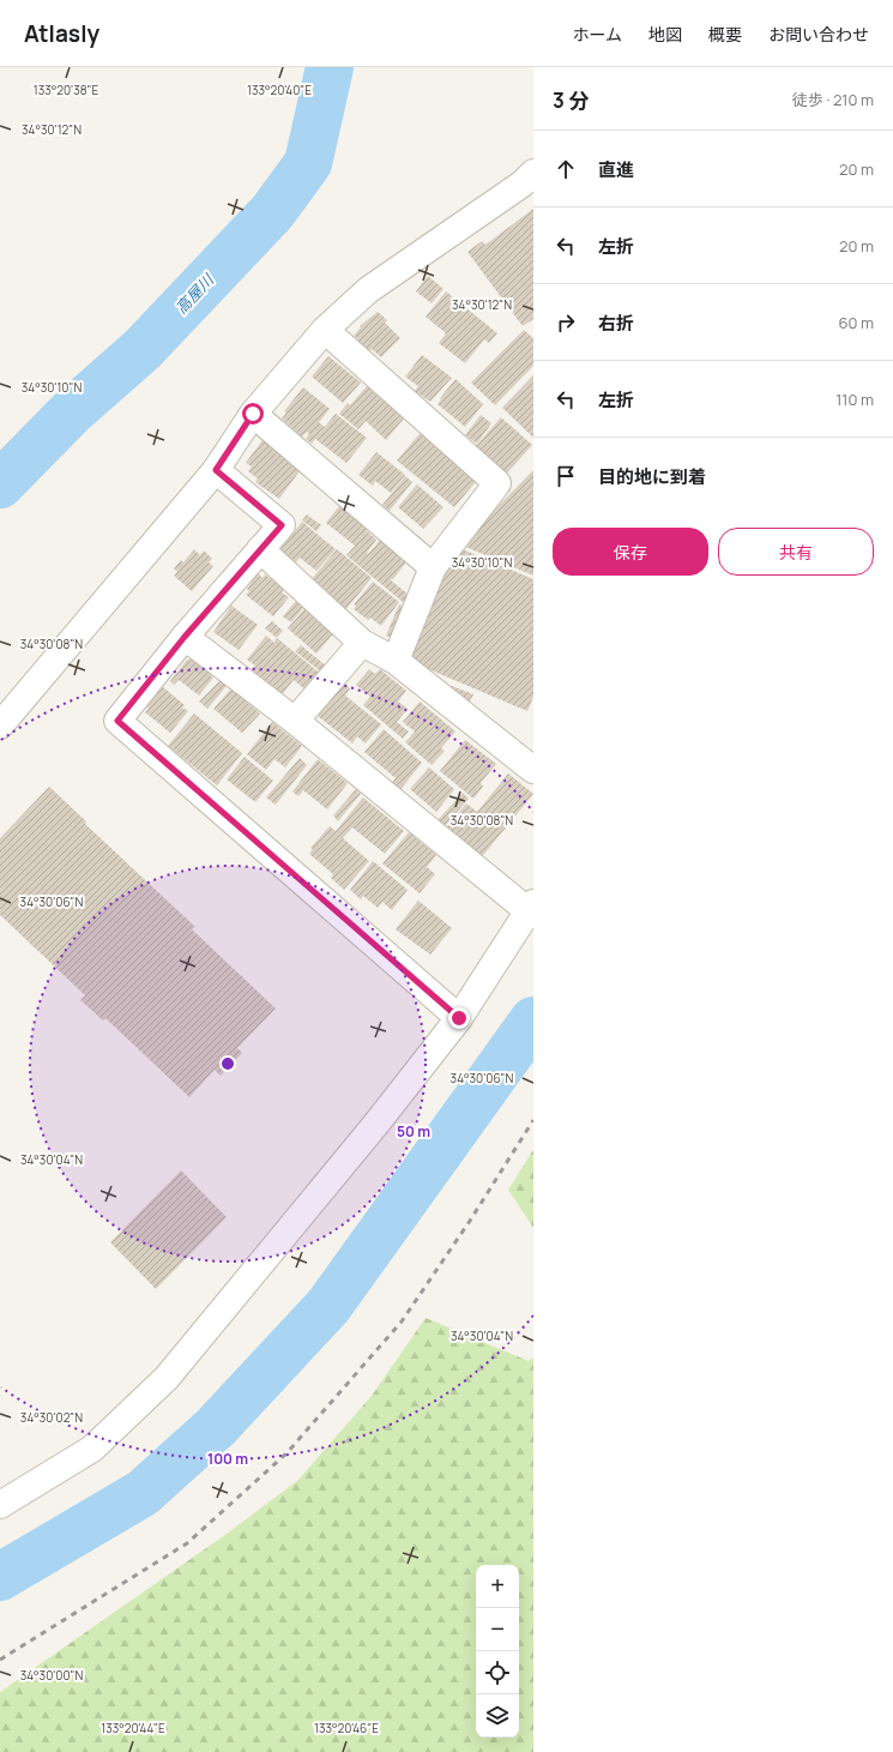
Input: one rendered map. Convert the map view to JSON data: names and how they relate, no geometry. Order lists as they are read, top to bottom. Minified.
{"water":["高屋川"],"page":{"header":"Atlasly","nav":["ホーム","地図","概要","お問い合わせ"],"heading":["3 分","徒歩 · 210 m"],"list":[["直進","20 m"],["左折","20 m"],["右折","60 m"],["左折","110 m"],"目的地に到着"],"buttons":["保存","共有"],"map_buttons":["+","−"]},"coordinates":["133°20'38\"E","133°20'40\"E","34°30'12\"N","34°30'10\"N","34°30'08\"N","34°30'06\"N","34°30'04\"N","34°30'02\"N","34°30'00\"N","133°20'44\"E","133°20'46\"E"],"rings":["50 m","100 m"]}
